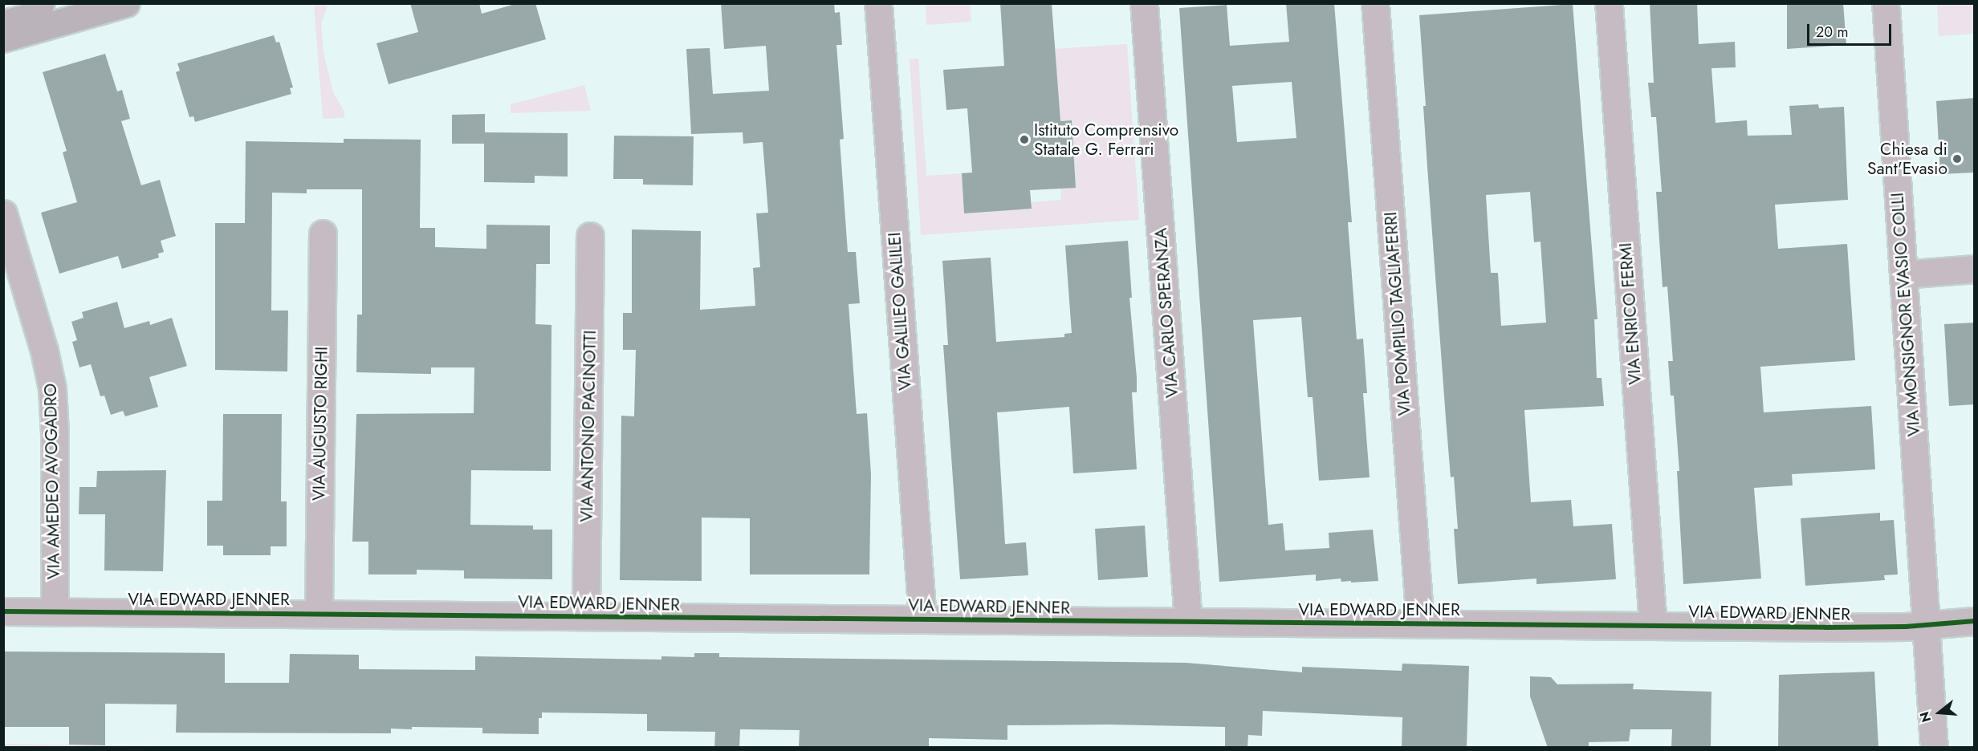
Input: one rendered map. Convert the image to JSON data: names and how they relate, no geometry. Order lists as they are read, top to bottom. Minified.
{"streets":{"street":["VIA GALILEO GALILEI","VIA CARLO SPERANZA","VIA POMPILIO TAGLIAFERRI","VIA ENRICO FERMI","VIA MONSIGNOR EVASIO COLLI","VIA AUGUSTO RIGHI","VIA ANTONIO PACINOTTI","VIA AMEDEO AVOGADRO","VIA EDWARD JENNER"]},"crossings":[["VIA GALILEO GALILEI","VIA EDWARD JENNER"],["VIA CARLO SPERANZA","VIA EDWARD JENNER"],["VIA POMPILIO TAGLIAFERRI","VIA EDWARD JENNER"],["VIA ENRICO FERMI","VIA EDWARD JENNER"],["VIA MONSIGNOR EVASIO COLLI","VIA EDWARD JENNER"],["VIA AUGUSTO RIGHI","VIA EDWARD JENNER"],["VIA ANTONIO PACINOTTI","VIA EDWARD JENNER"],["VIA AMEDEO AVOGADRO","VIA EDWARD JENNER"]],"places":["Istituto Comprensivo Statale G. Ferrari","Chiesa di Sant'Evasio"],"scale_bar":"20 m","north":"left"}
